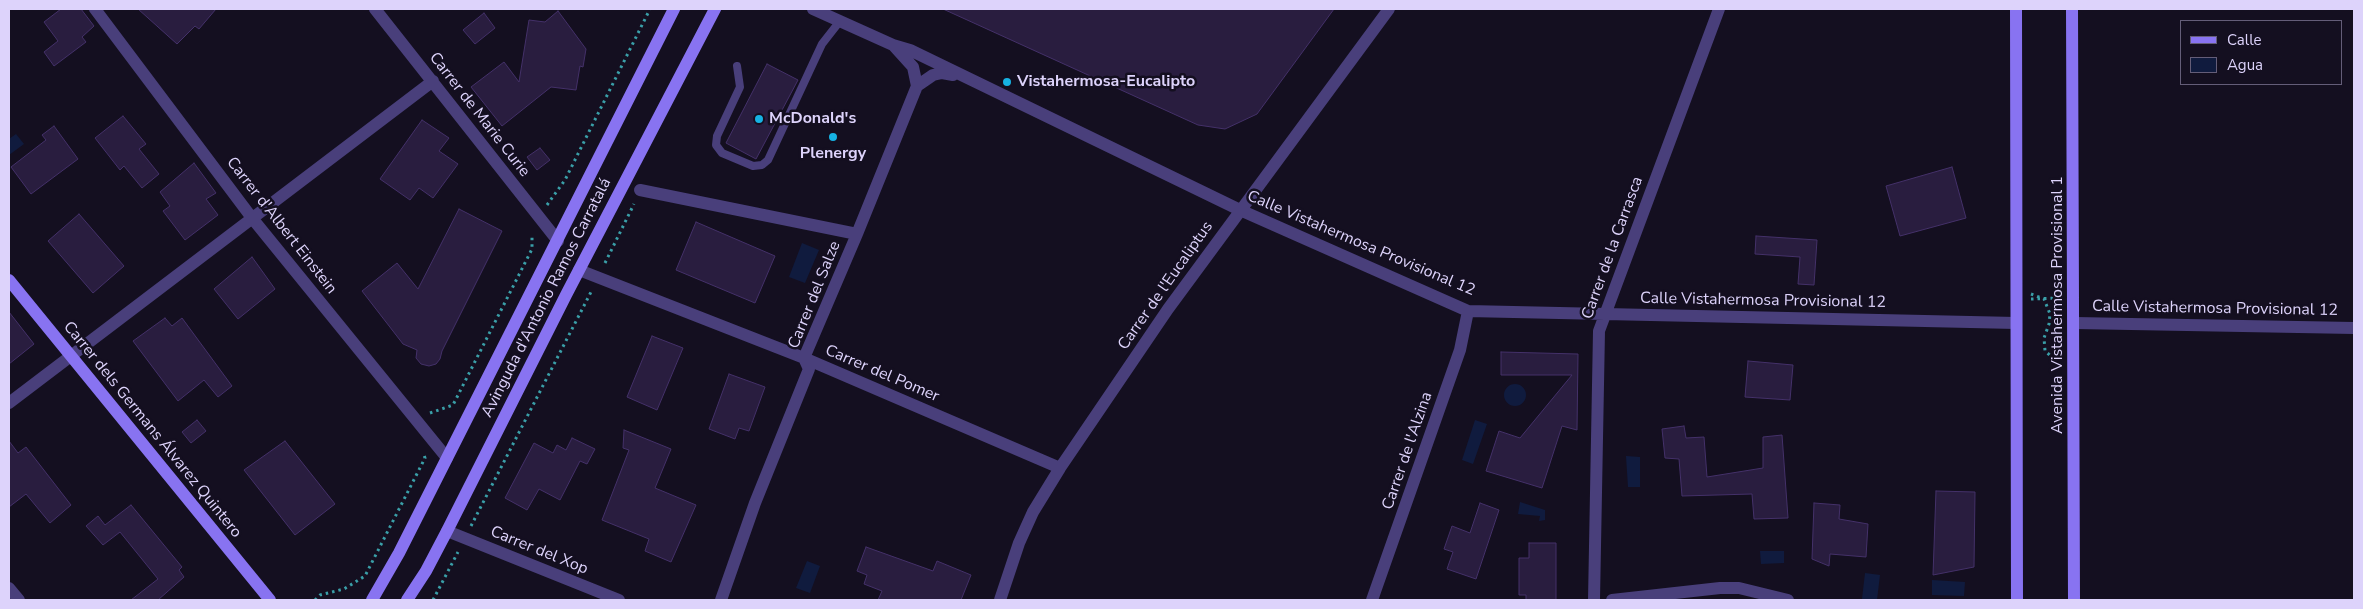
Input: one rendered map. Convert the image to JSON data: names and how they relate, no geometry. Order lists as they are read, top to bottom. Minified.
{"streets":{"street":["Carrer de Marie Curie","Carrer d'Albert Einstein","Calle Vistahermosa Provisional 12","Carrer de la Carrasca","Carrer de l'Eucaliptus","Carrer del Salze","Avinguda d'Antonio Ramos Carratalá","Avenida Vistahermosa Provisional 1","Carrer del Pomer","Carrer dels Germans Álvarez Quintero","Carrer de l'Alzina","Carrer del Xop"]},"crossings":[["Carrer de Marie Curie","Avinguda d'Antonio Ramos Carratalá"],["Carrer d'Albert Einstein","Avinguda d'Antonio Ramos Carratalá"],["Calle Vistahermosa Provisional 12","Carrer de la Carrasca"],["Calle Vistahermosa Provisional 12","Carrer de l'Eucaliptus"],["Calle Vistahermosa Provisional 12","Carrer del Salze"],["Calle Vistahermosa Provisional 12","Avenida Vistahermosa Provisional 1"],["Calle Vistahermosa Provisional 12","Carrer de l'Alzina"],["Carrer de l'Eucaliptus","Carrer del Pomer"],["Carrer del Salze","Carrer del Pomer"],["Avinguda d'Antonio Ramos Carratalá","Carrer del Pomer"],["Avinguda d'Antonio Ramos Carratalá","Carrer del Xop"]],"places":["Vistahermosa-Eucalipto","McDonald's","Plenergy"],"legend":["Calle","Agua"]}
